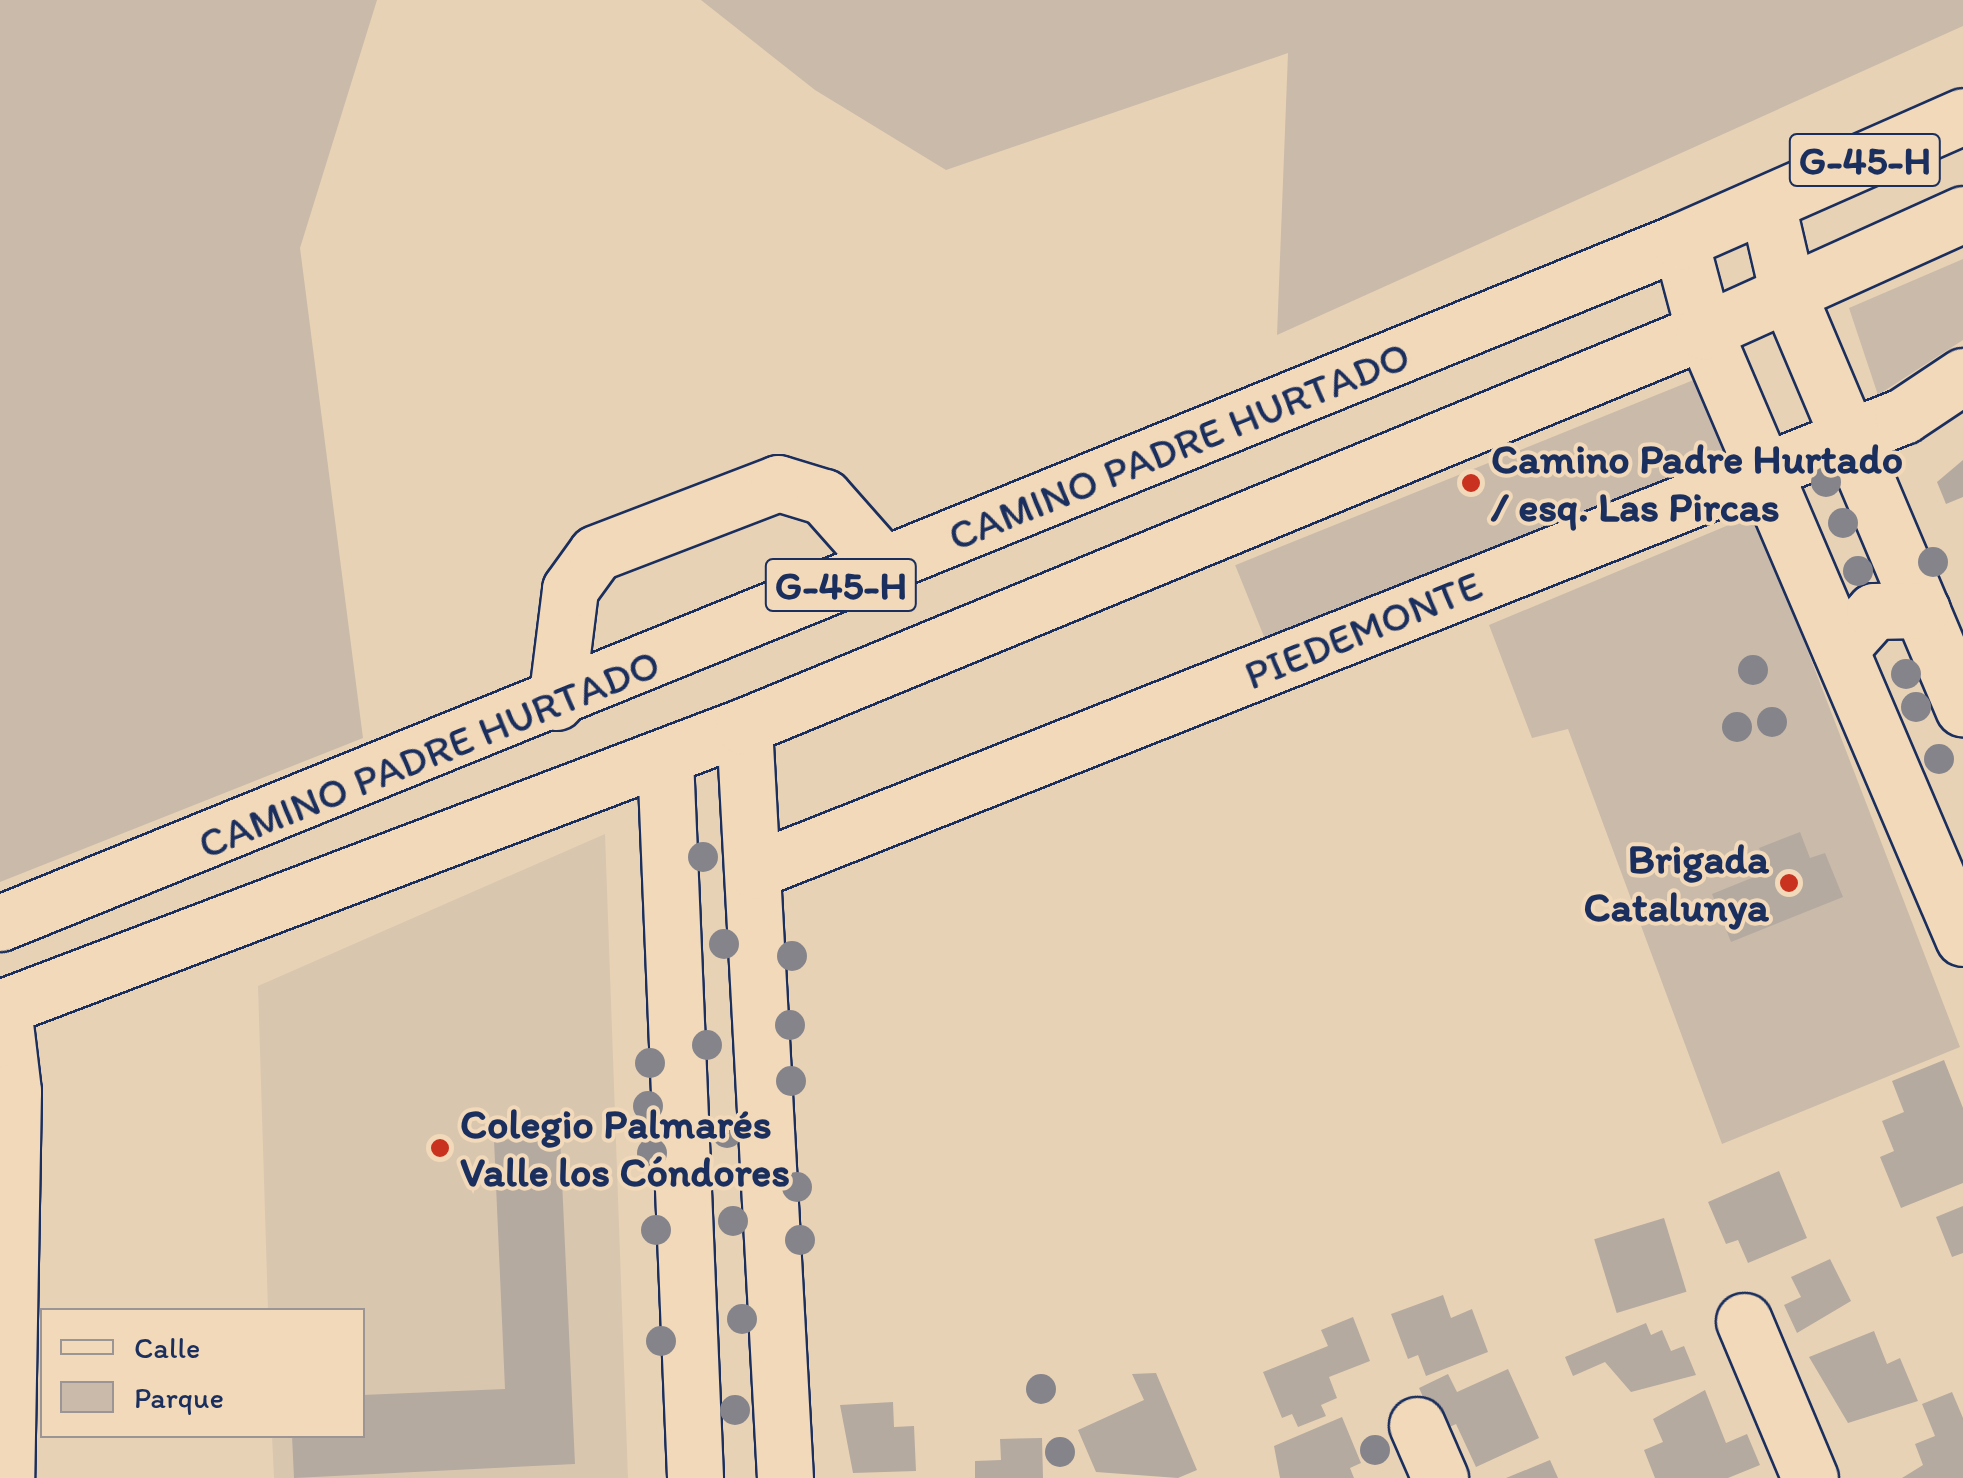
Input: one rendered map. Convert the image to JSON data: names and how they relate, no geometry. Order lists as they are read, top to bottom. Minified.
{"streets":{"street":["G-45-H","CAMINO PADRE HURTADO","PIEDEMONTE"]},"places":["Camino Padre Hurtado / esq. Las Pircas","Brigada Catalunya","Colegio Palmarés Valle los Cóndores"],"legend":["Calle","Parque"]}
